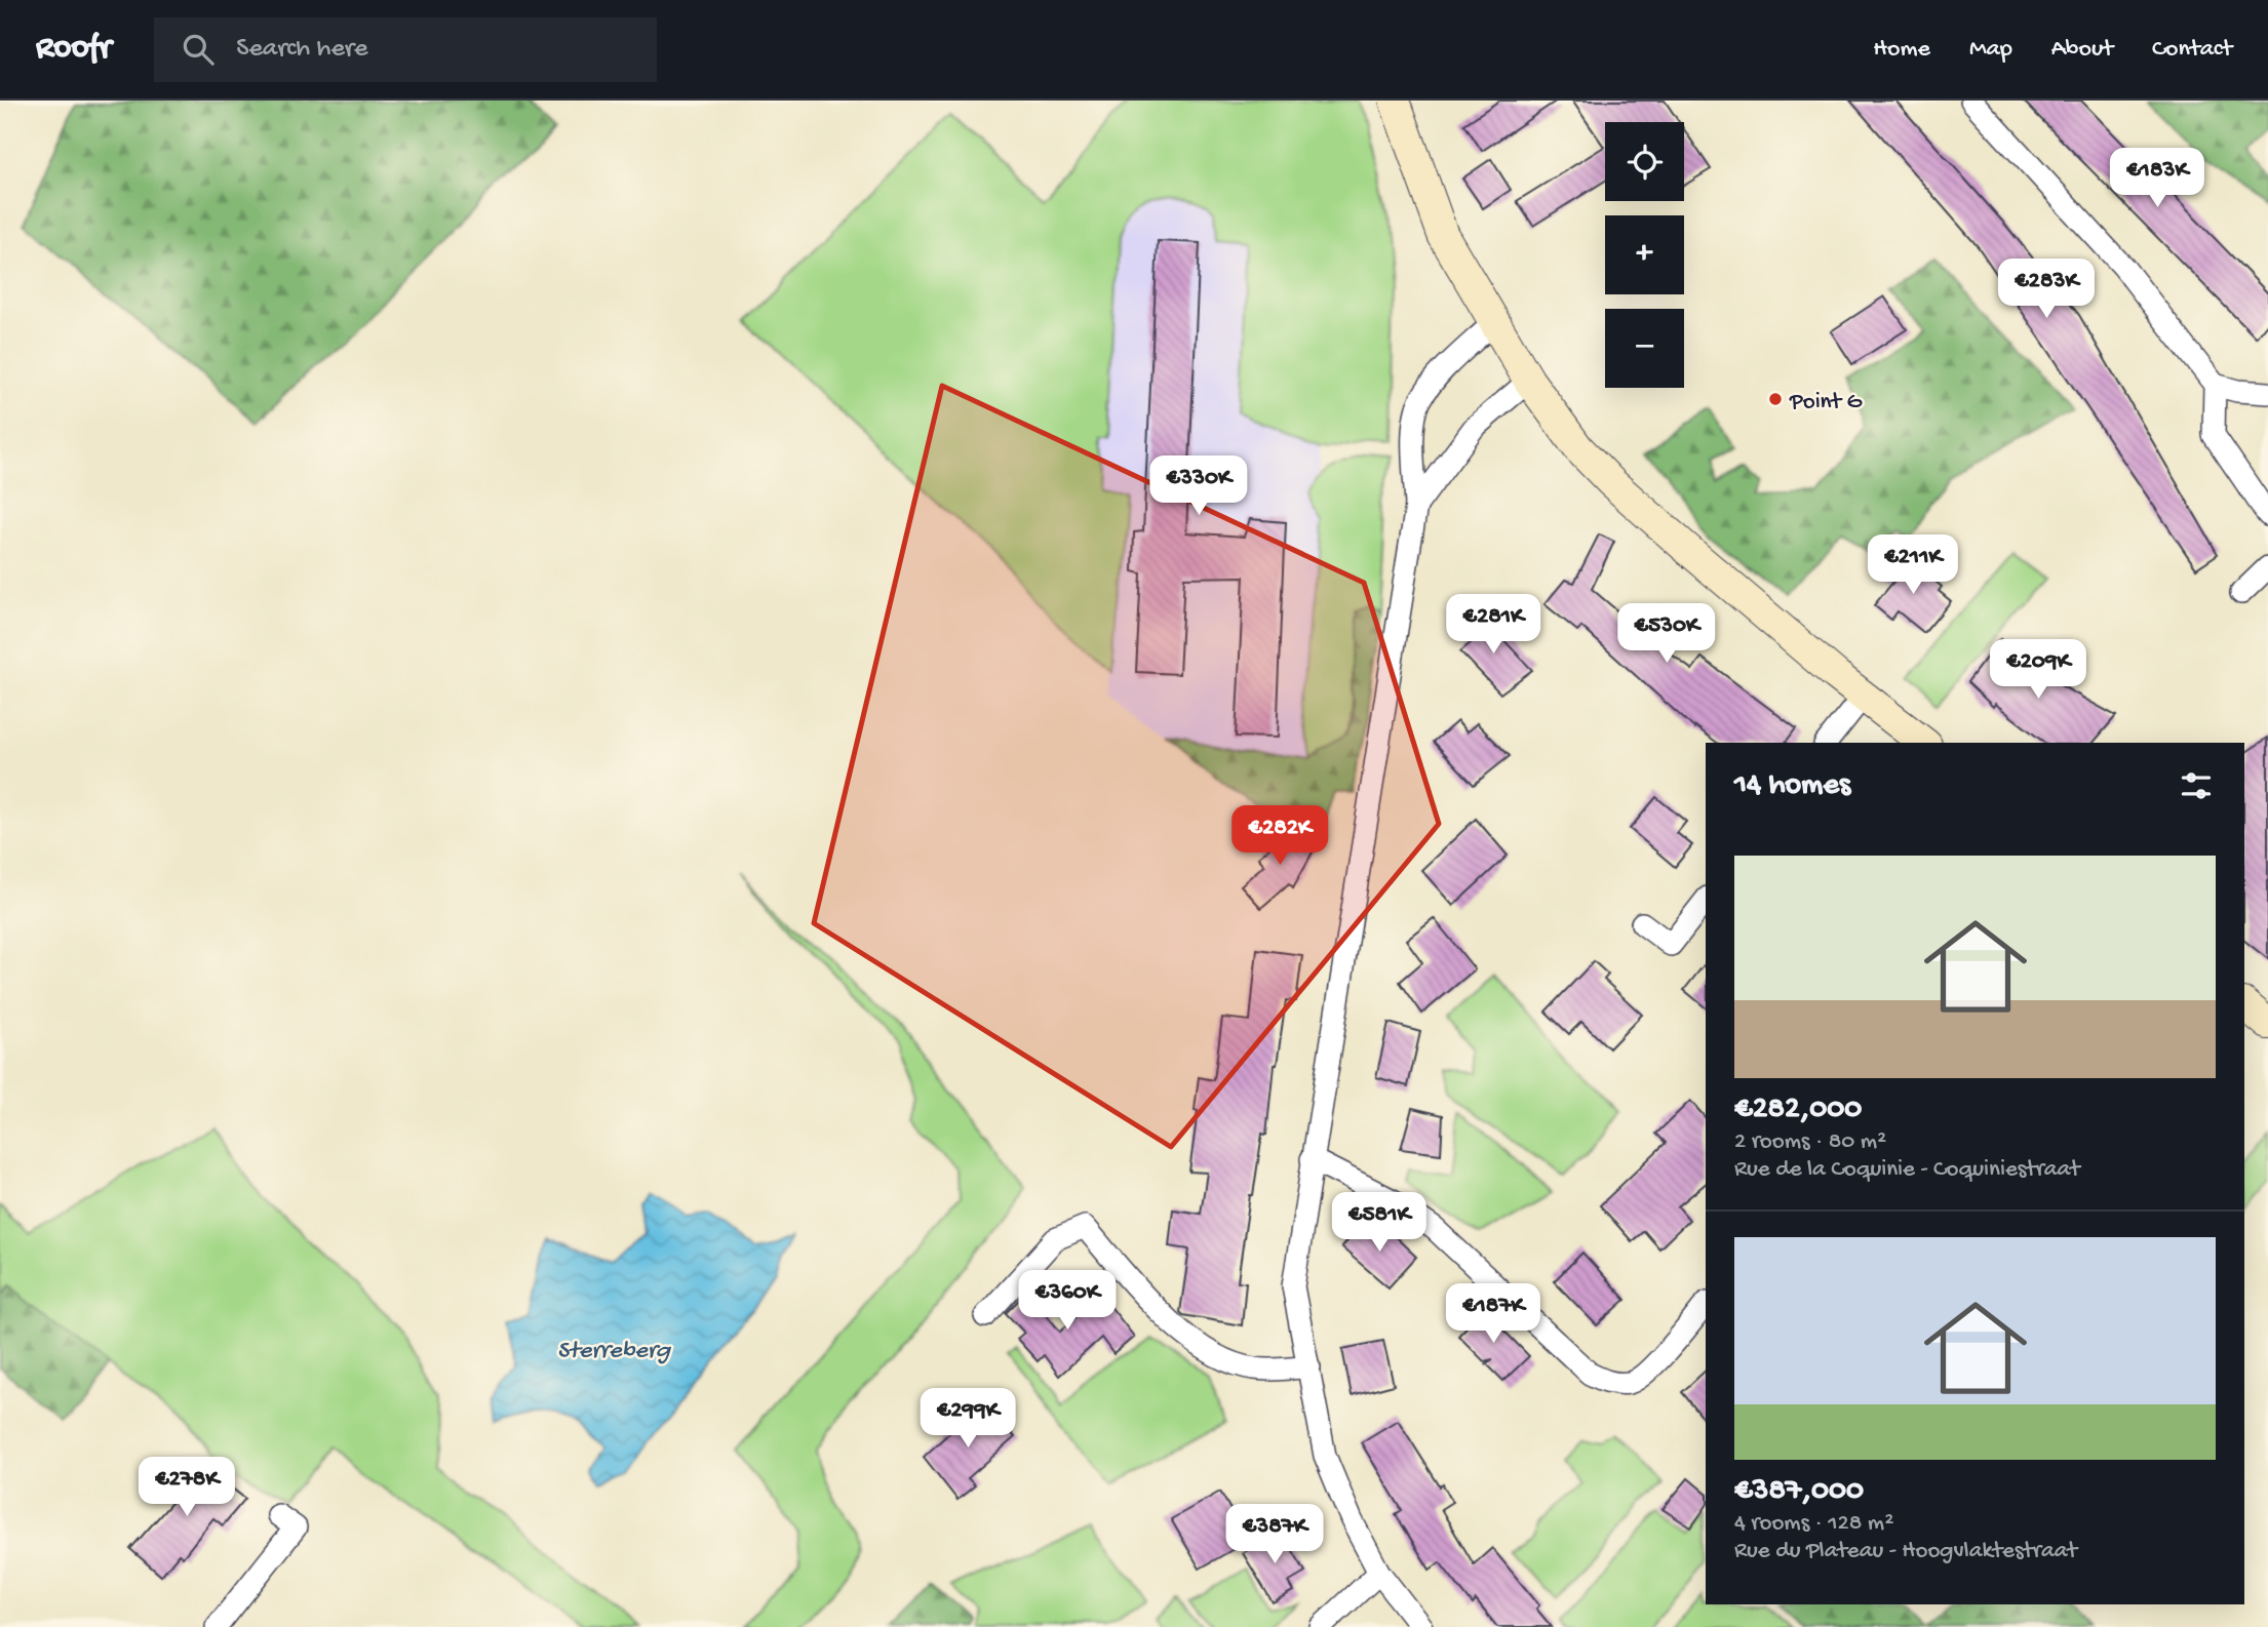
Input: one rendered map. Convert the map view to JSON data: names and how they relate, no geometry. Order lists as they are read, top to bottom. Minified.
{"water":["Sterreberg"],"places":["Point G"],"page":{"header":"Roofr","search":"Search here","nav":["Home","Map","About","Contact"],"map_buttons":["+","−"],"price":["€183K","€283K","€330K","€211K","€281K","€530K","€209K","€282K","€581K","€360K","€187K","€299K","€278K","€387K"],"heading":"14 homes","list":[{"name":"€282,000","note":"2 rooms · 80 m² · Rue de la Coquinie - Coquiniestraat"},{"name":"€387,000","note":"4 rooms · 128 m² · Rue du Plateau - Hoogvlaktestraat"}]}}
